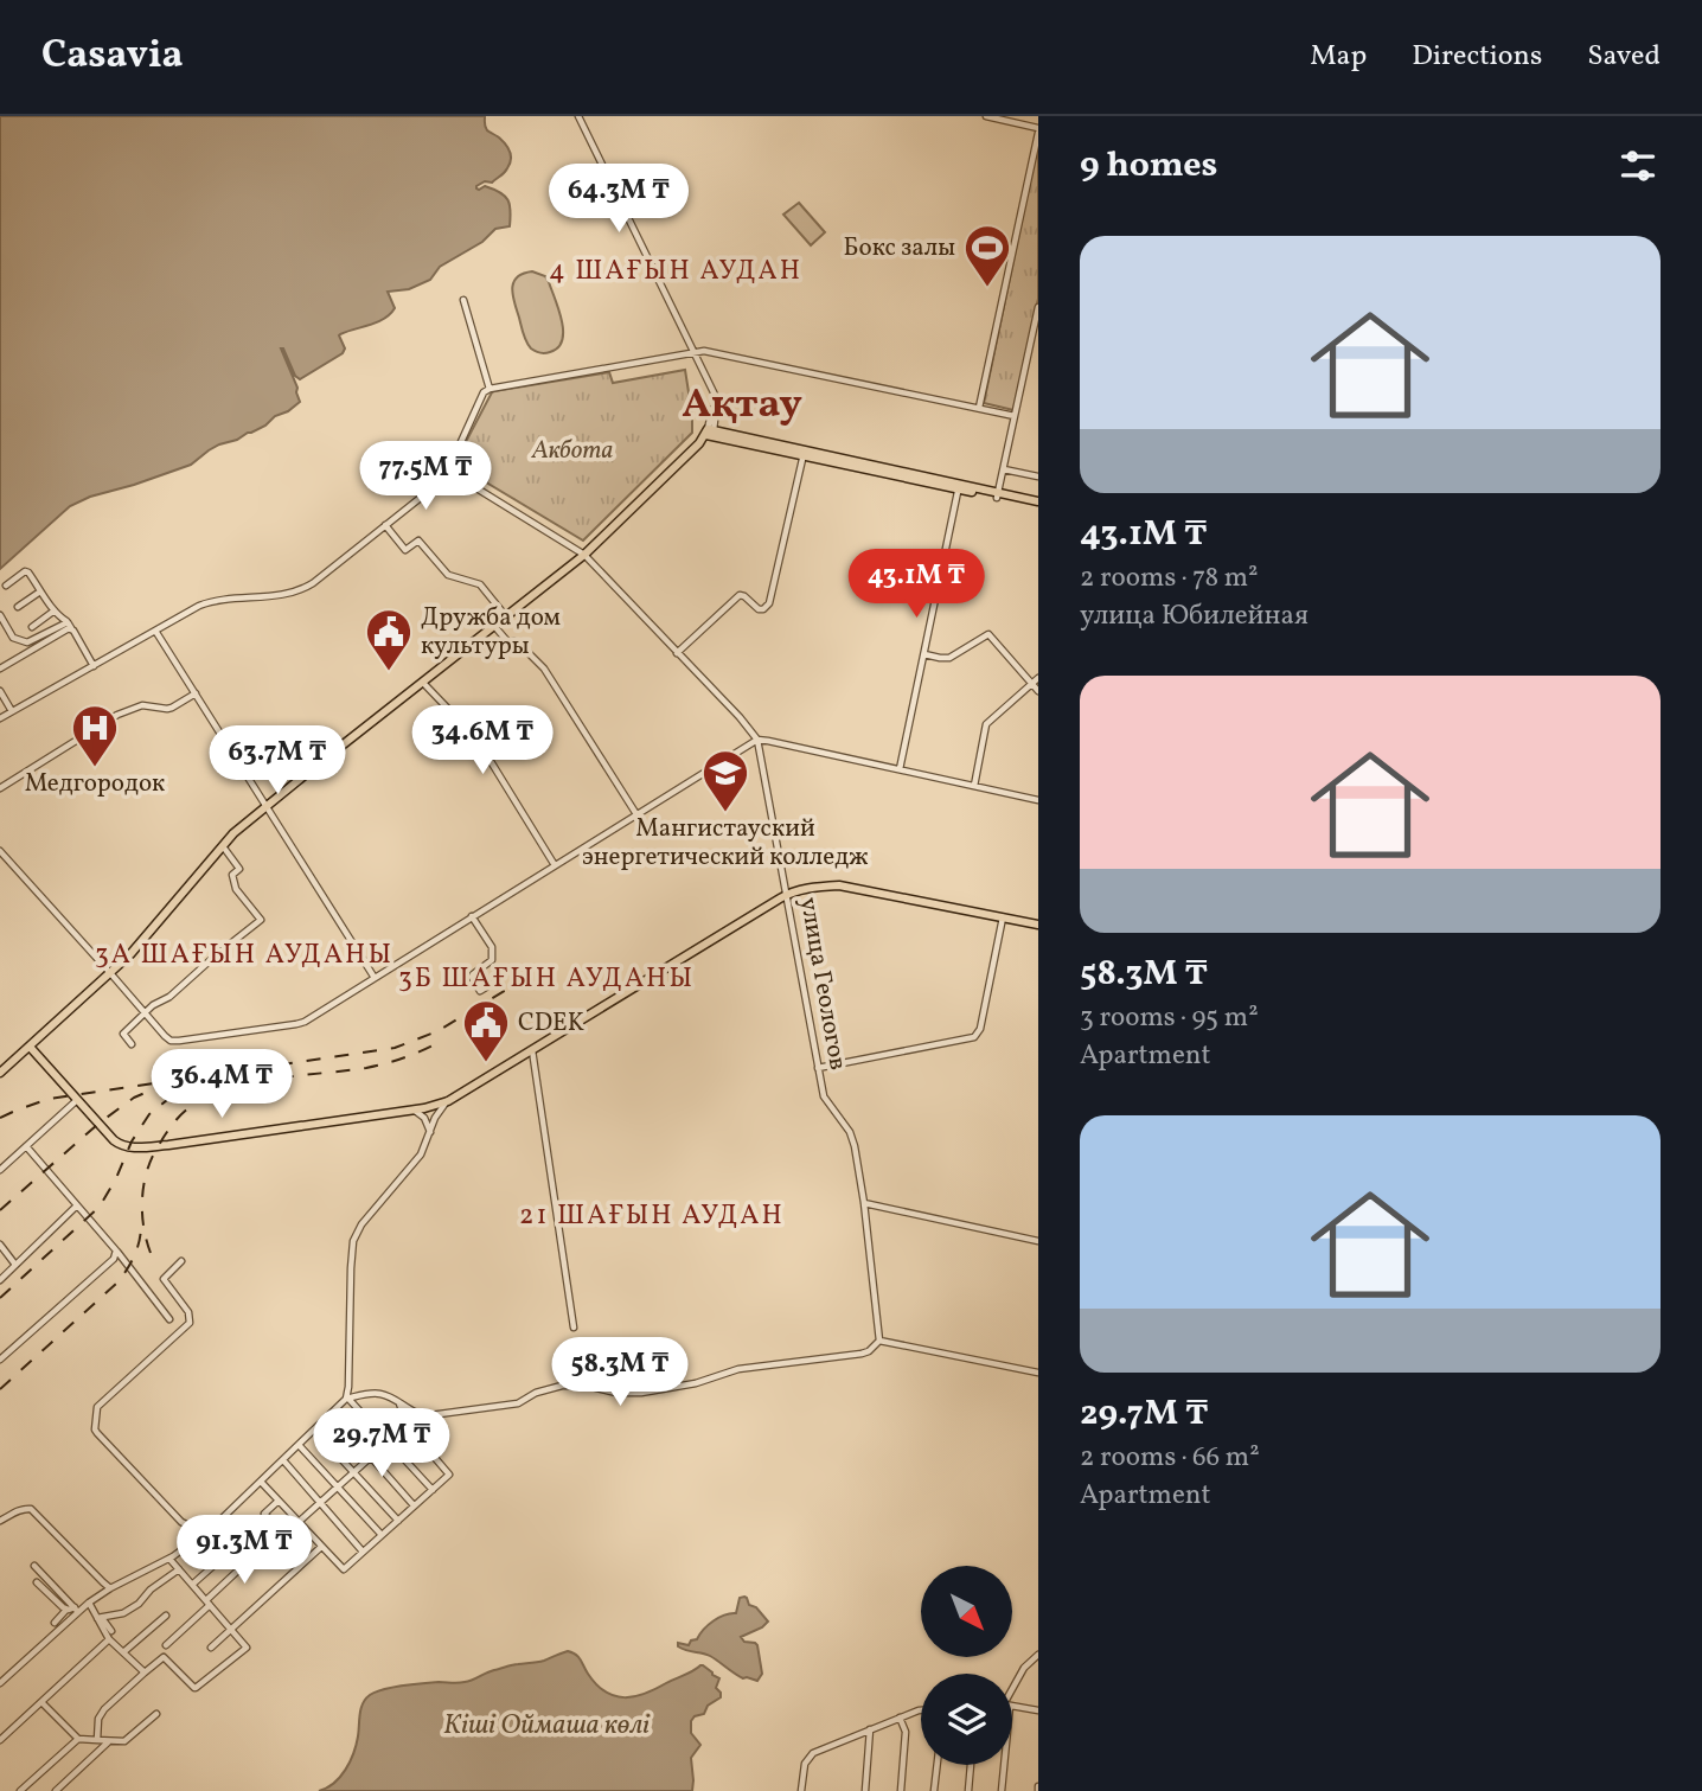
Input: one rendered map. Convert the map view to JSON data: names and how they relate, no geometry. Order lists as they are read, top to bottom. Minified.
{"streets":{"street":["улица Геологов"]},"districts":["4 ШАҒЫН АУДАН","Ақтау","3А ШАҒЫН АУДАНЫ","3Б ШАҒЫН АУДАНЫ","21 ШАҒЫН АУДАН"],"water":["Кіші Оймаша көлi"],"parks":["Акбота"],"places":{"sports":["Бокс залы"],"public building":["Дружба дом культуры","CDEK"],"hospital":["Медгородок"],"school or university":["Мангистауский энергетический колледж"]},"north":"bottom right","page":{"header":"Casavia","nav":["Map","Directions","Saved"],"heading":"9 homes","price":["64.3M ₸","77.5M ₸","43.1M ₸","34.6M ₸","63.7M ₸","36.4M ₸","58.3M ₸","29.7M ₸","91.3M ₸"],"list":[{"name":"43.1M ₸","note":"2 rooms · 78 m² · улица Юбилейная"},{"name":"58.3M ₸","note":"3 rooms · 95 m² · Apartment"},{"name":"29.7M ₸","note":"2 rooms · 66 m² · Apartment"}]}}
